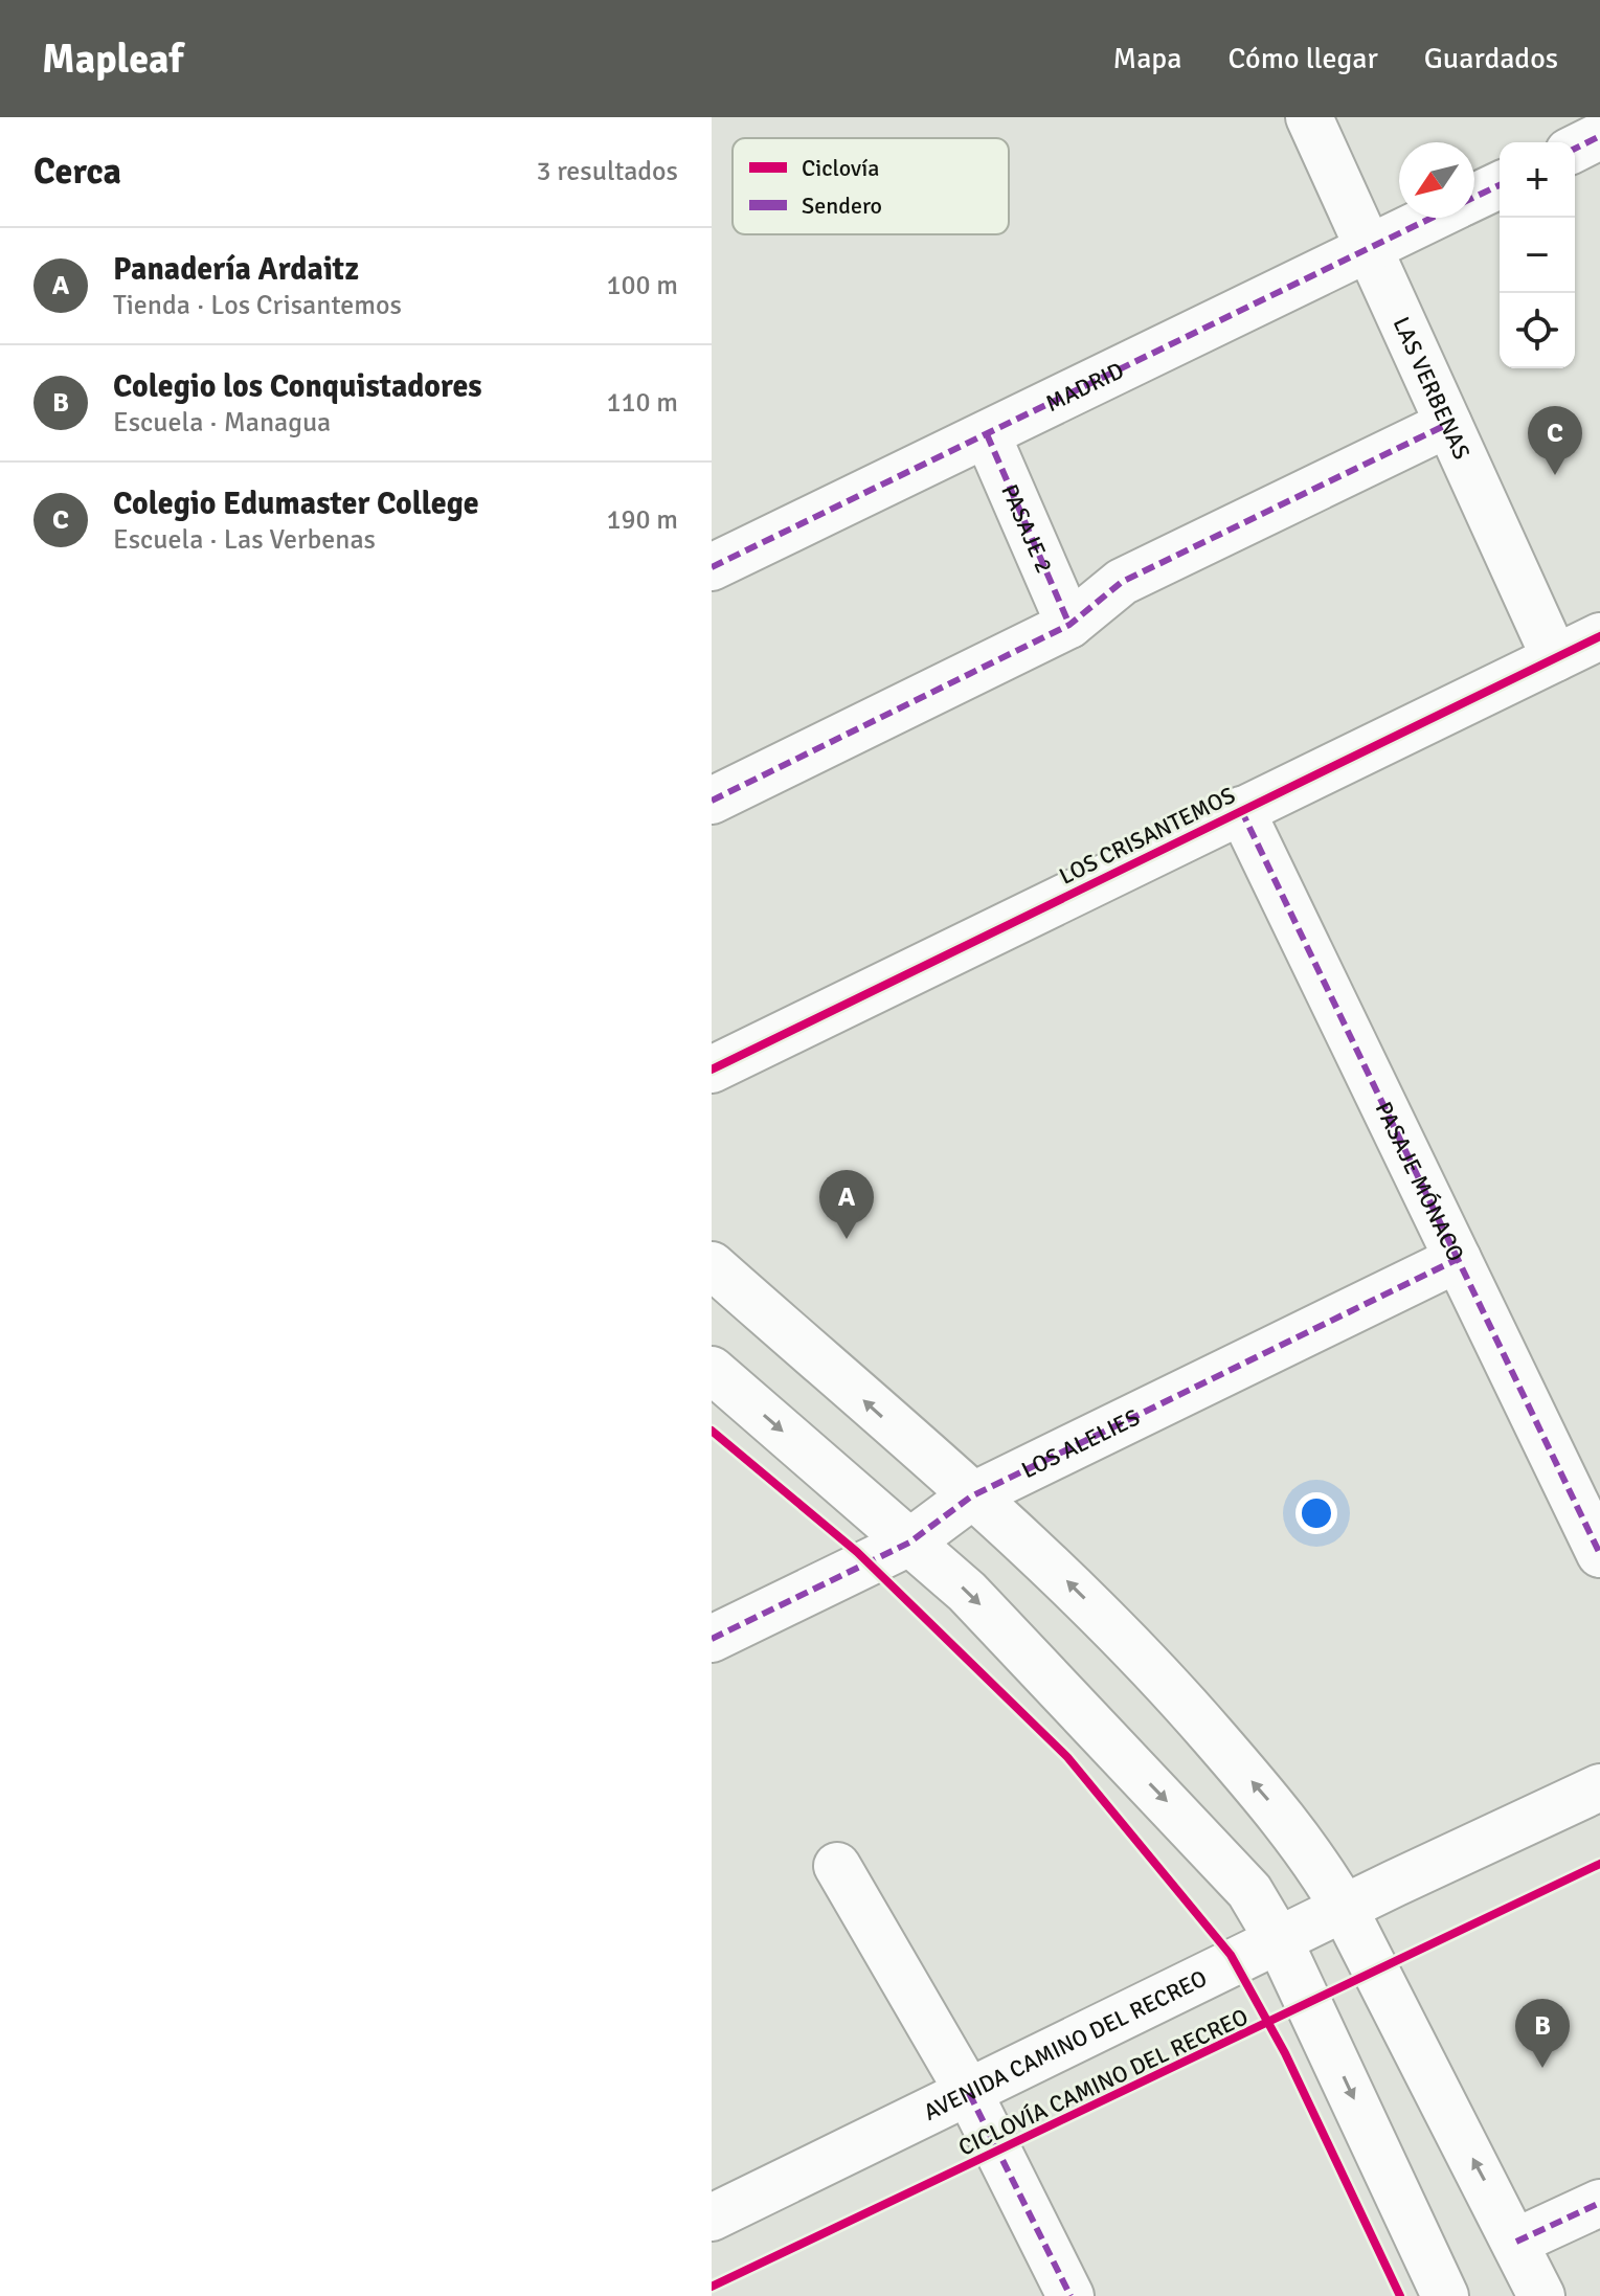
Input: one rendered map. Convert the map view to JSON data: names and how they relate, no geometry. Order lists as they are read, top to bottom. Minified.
{"streets":{"street":["MADRID","LAS VERBENAS","PASAJE 2","LOS CRISANTEMOS","PASAJE MÓNACO","LOS ALELIES","AVENIDA CAMINO DEL RECREO"],"cycle path":["CICLOVÍA CAMINO DEL RECREO"]},"crossings":[["MADRID","LAS VERBENAS"],["MADRID","PASAJE 2"],["LAS VERBENAS","LOS CRISANTEMOS"],["LOS CRISANTEMOS","PASAJE MÓNACO"],["PASAJE MÓNACO","LOS ALELIES"]],"legend":["Ciclovía","Sendero"],"north":"bottom left","page":{"header":"Mapleaf","nav":["Mapa","Cómo llegar","Guardados"],"heading":["Cerca","3 resultados"],"map_buttons":["+","−"],"list":[{"mark":"A","name":"Panadería Ardaitz","note":"Tienda · Los Crisantemos","value":"100 m"},{"mark":"B","name":"Colegio los Conquistadores","note":"Escuela · Managua","value":"110 m"},{"mark":"C","name":"Colegio Edumaster College","note":"Escuela · Las Verbenas","value":"190 m"}],"pins":["C","A","B"]}}
